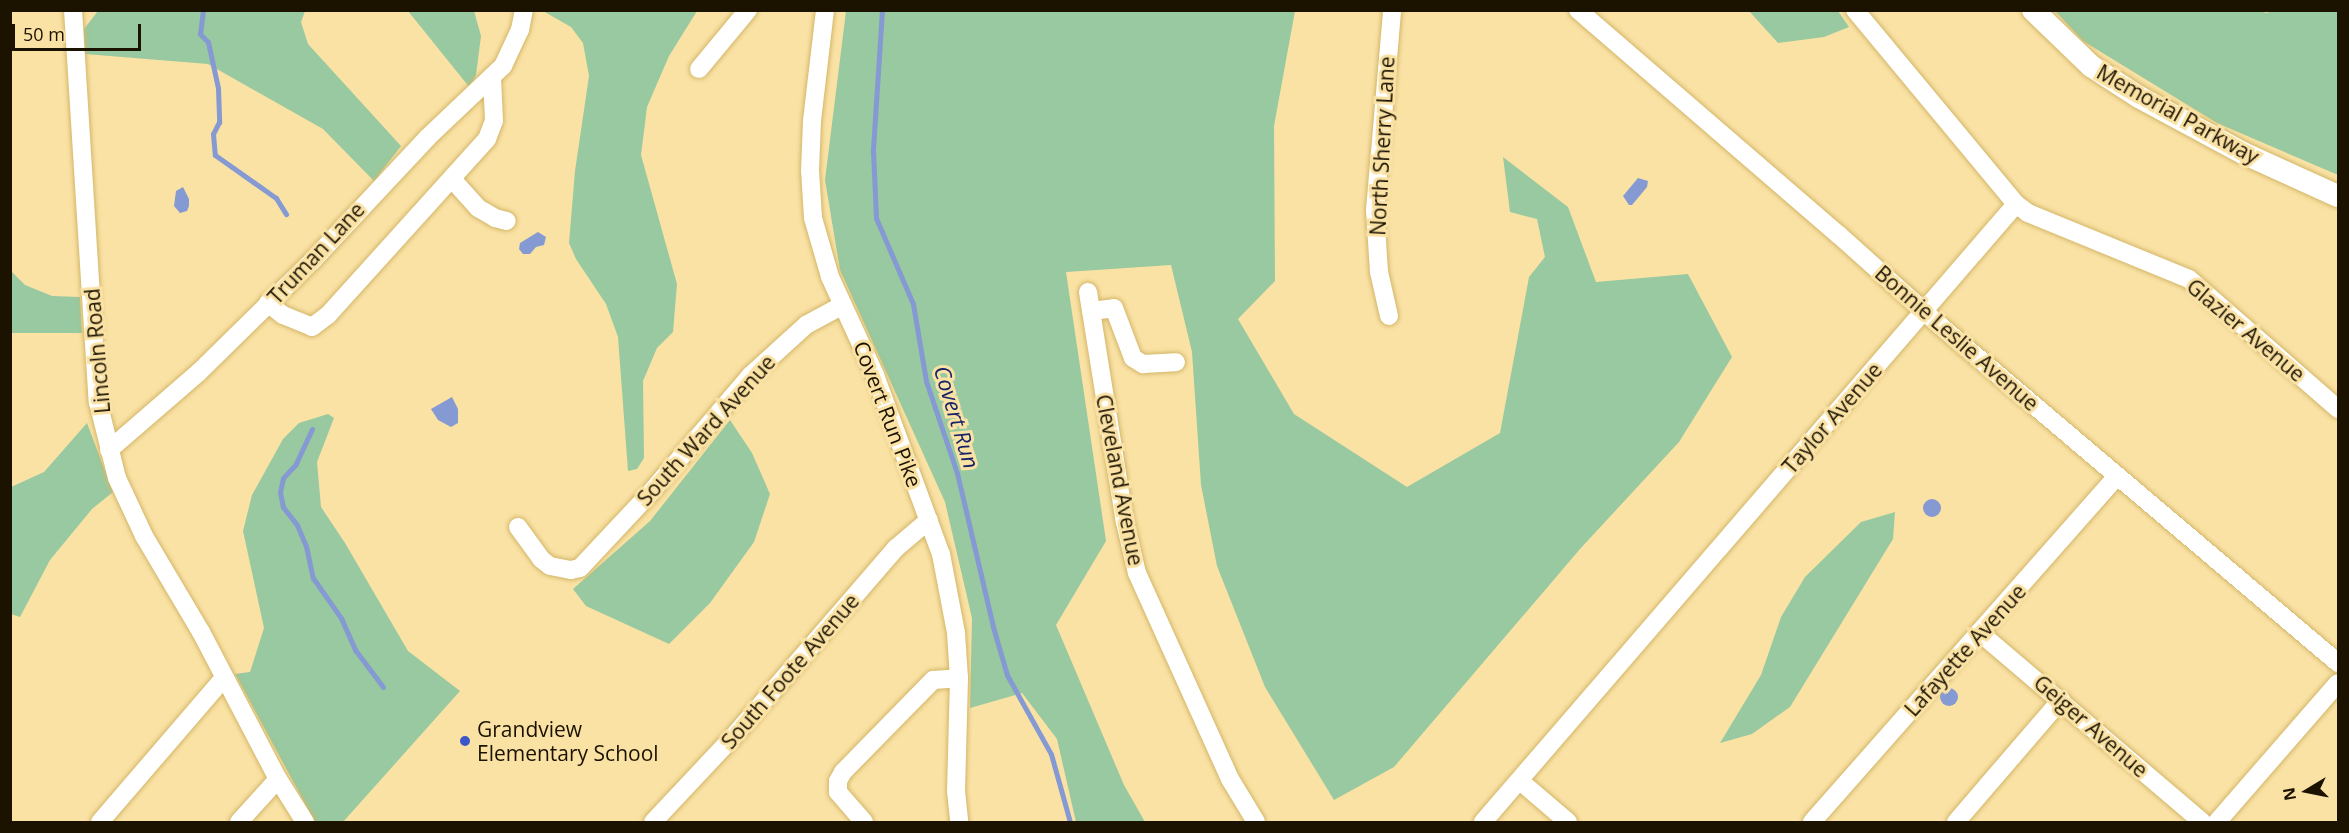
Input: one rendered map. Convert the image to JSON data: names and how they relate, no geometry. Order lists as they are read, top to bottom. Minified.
{"streets":{"main road":["Memorial Parkway"],"street":["North Sherry Lane","Truman Lane","Glazier Avenue","Bonnie Leslie Avenue","Lincoln Road","Covert Run Pike","Taylor Avenue","South Ward Avenue","Cleveland Avenue","Lafayette Avenue","South Foote Avenue","Geiger Avenue"]},"crossings":[["Truman Lane","Lincoln Road"],["Glazier Avenue","Taylor Avenue"],["Bonnie Leslie Avenue","Taylor Avenue"],["Bonnie Leslie Avenue","Lafayette Avenue"],["Covert Run Pike","South Ward Avenue"],["Covert Run Pike","South Foote Avenue"],["Lafayette Avenue","Geiger Avenue"]],"water":["Covert Run"],"places":["Grandview Elementary School"],"scale_bar":"50 m","north":"left"}
